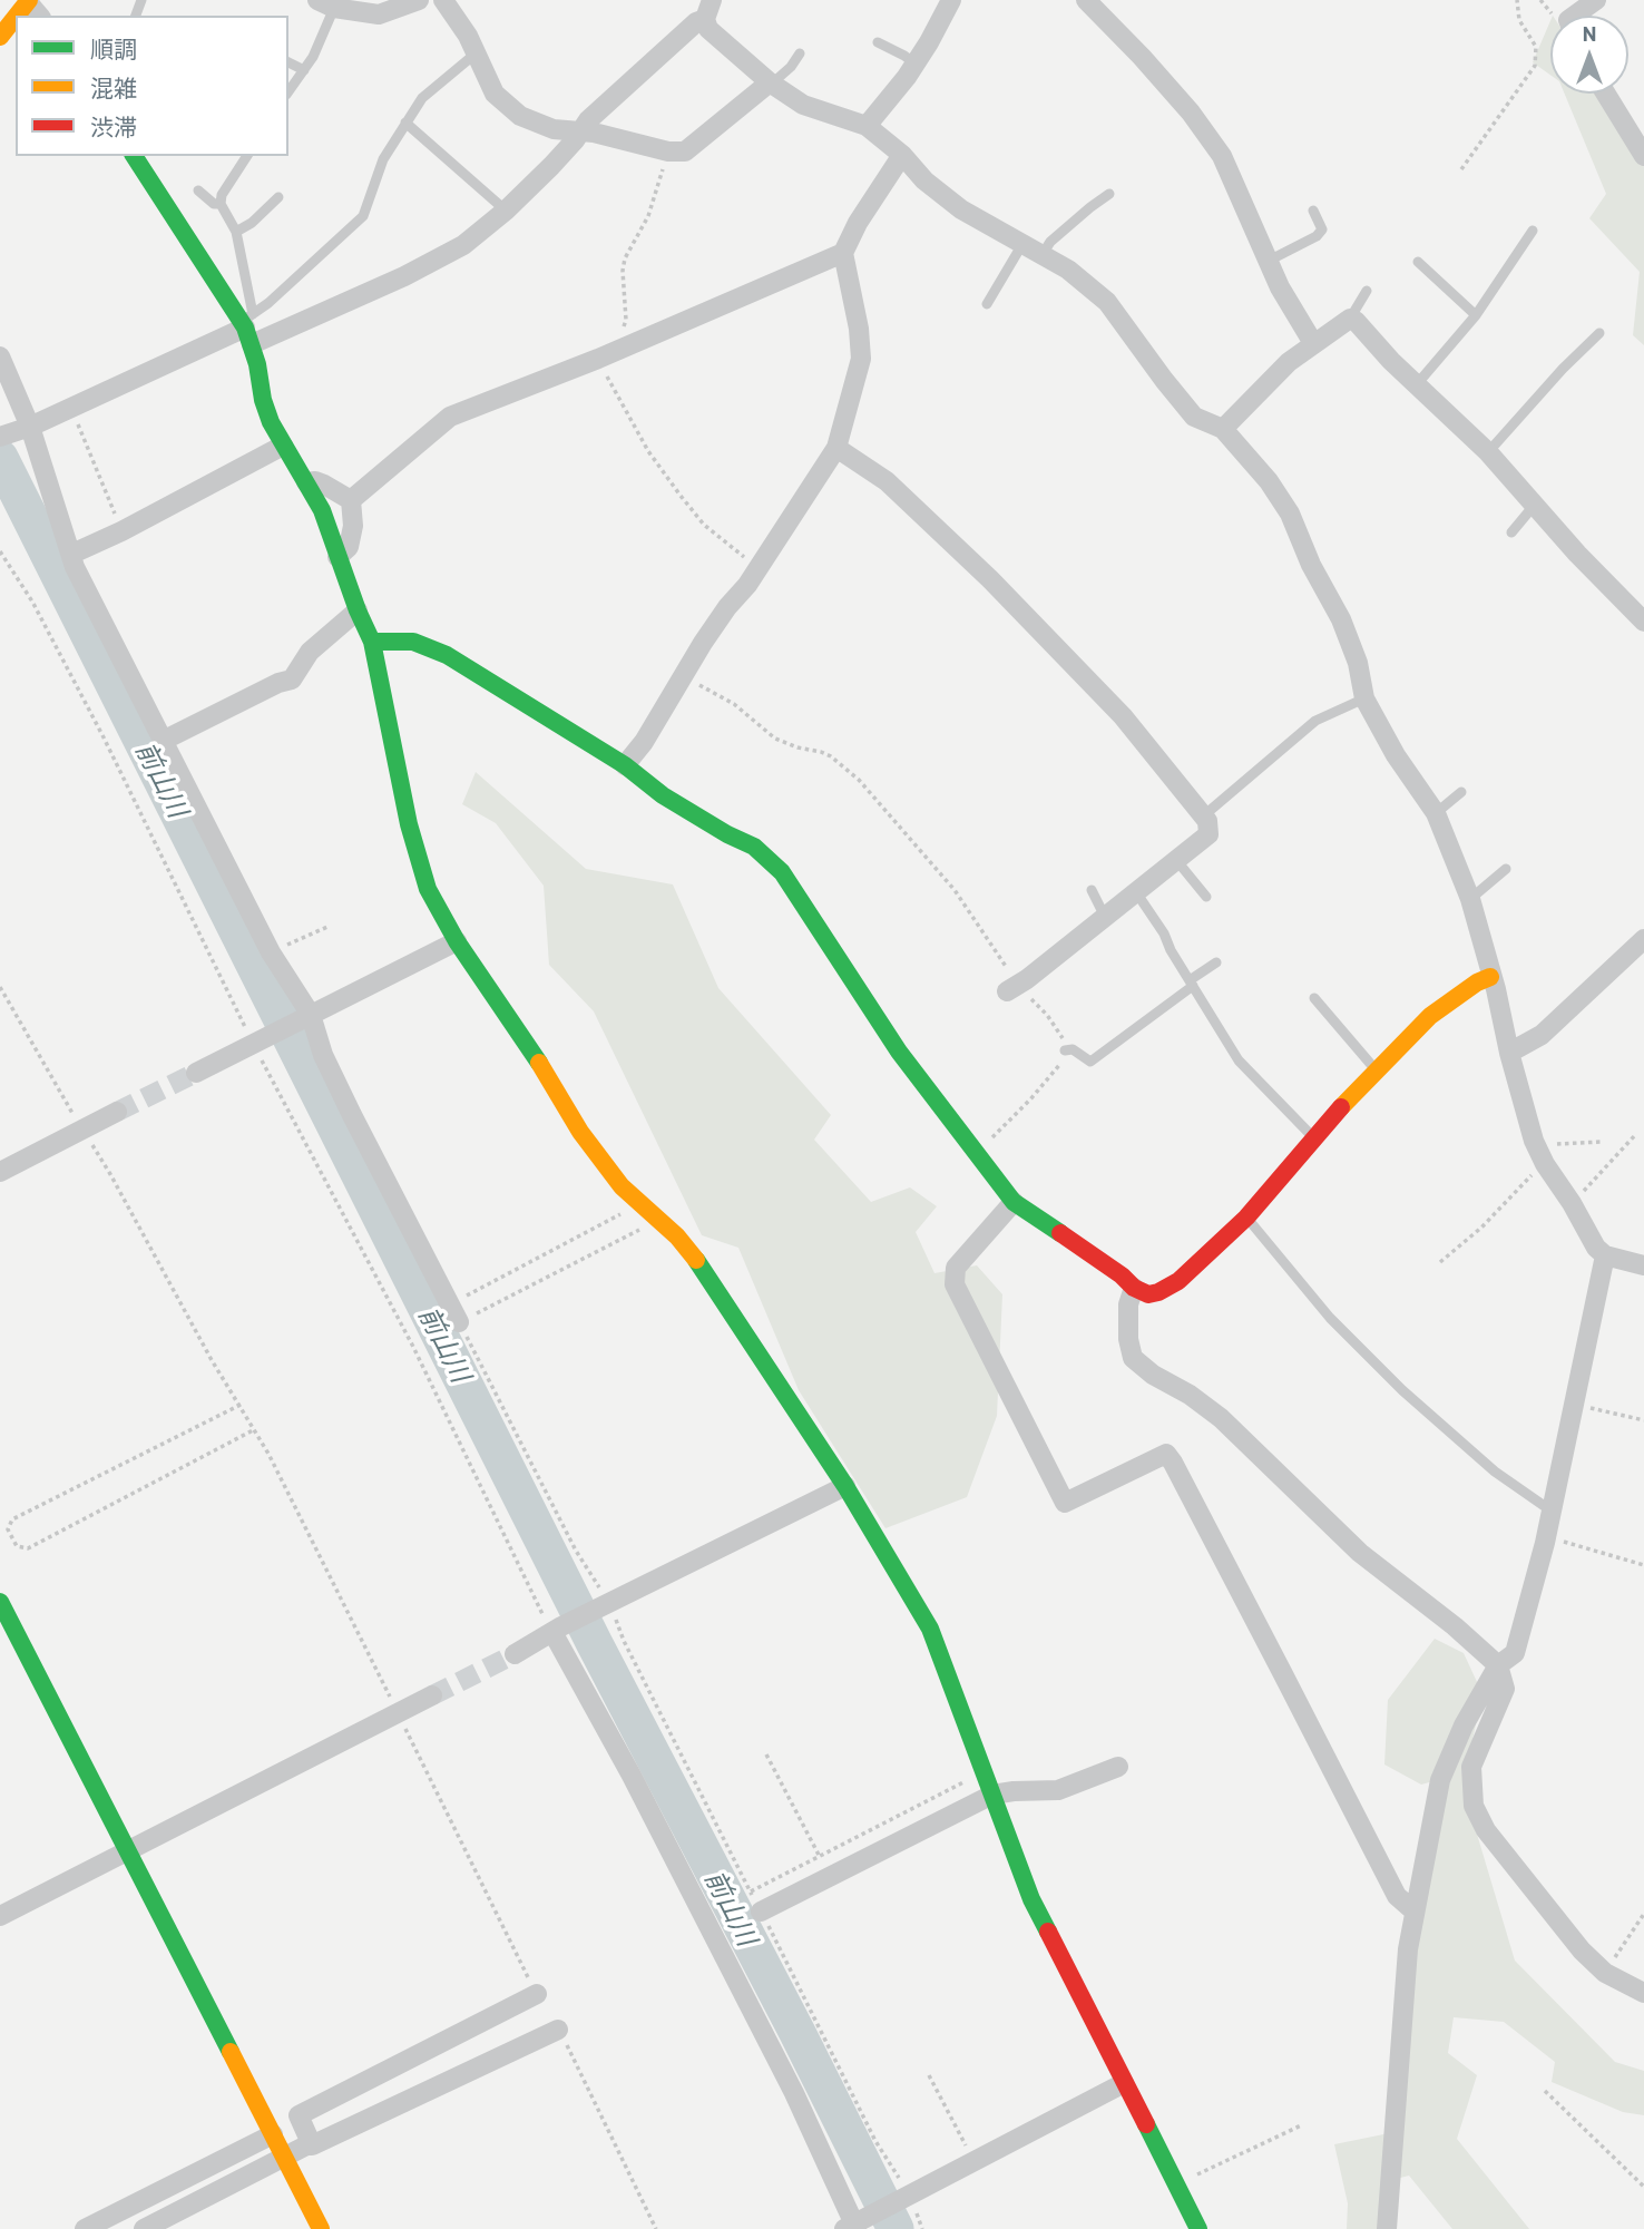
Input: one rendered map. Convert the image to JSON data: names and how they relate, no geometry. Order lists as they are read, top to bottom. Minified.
{"water":["前山川"],"legend":["順調","混雑","渋滞"],"north":"top"}
